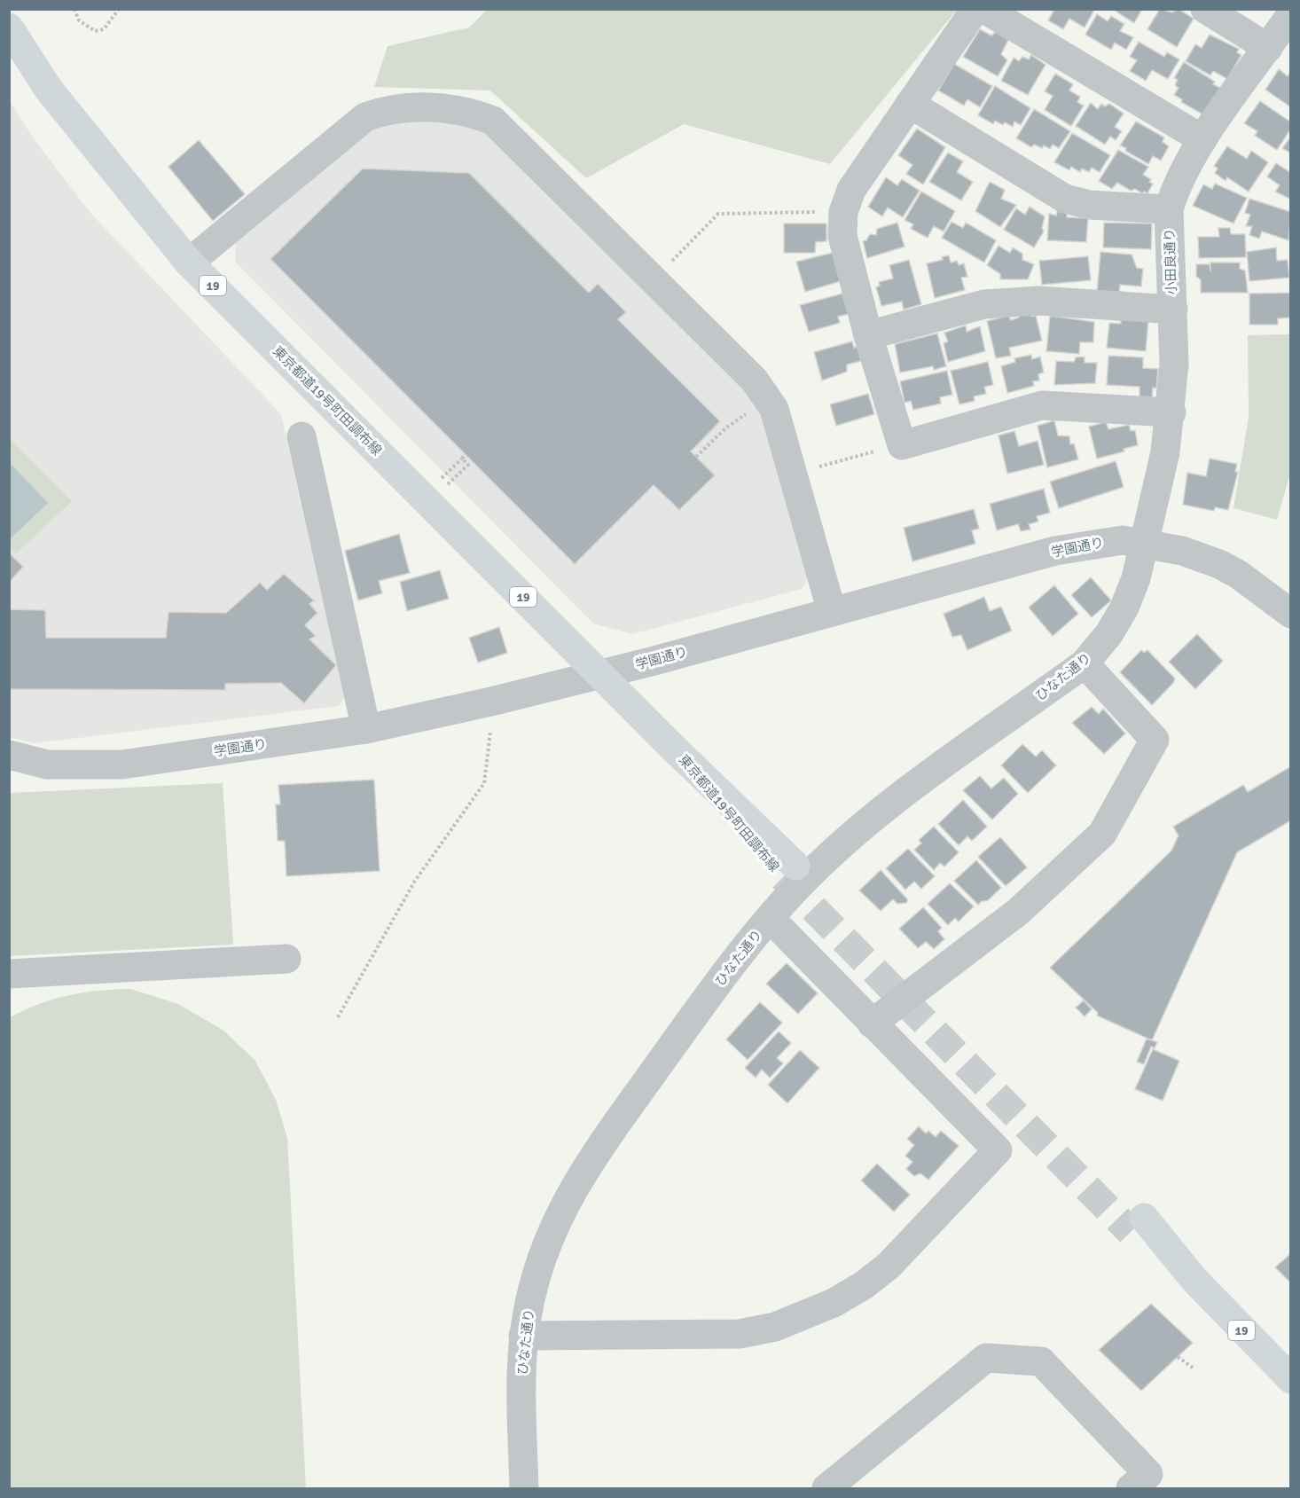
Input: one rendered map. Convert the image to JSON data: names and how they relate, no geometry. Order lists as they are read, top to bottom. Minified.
{"streets":{"main road":["19","東京都道19号町田調布線"],"street":["小田良通り","学園通り","ひなた通り"]},"crossings":[["小田良通り","学園通り"],["小田良通り","ひなた通り"],["東京都道19号町田調布線","学園通り"],["学園通り","ひなた通り"]]}
